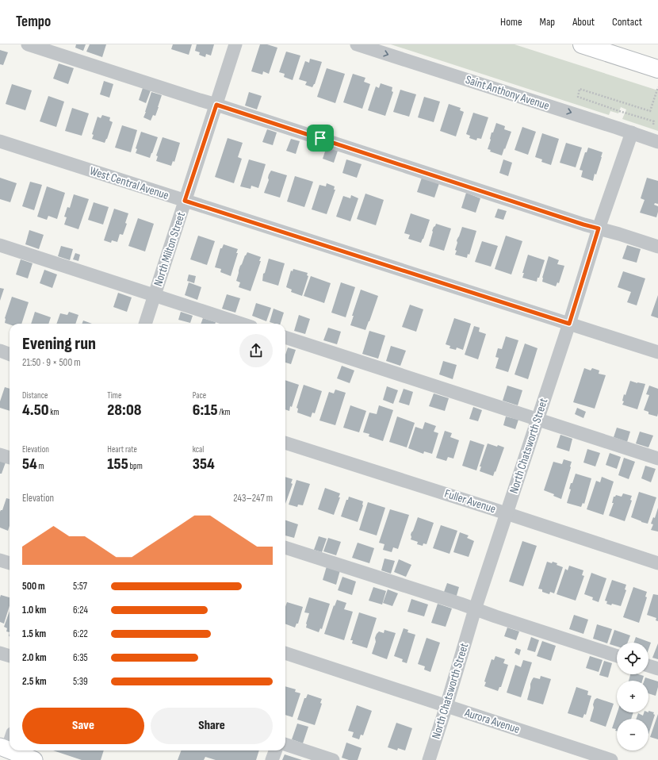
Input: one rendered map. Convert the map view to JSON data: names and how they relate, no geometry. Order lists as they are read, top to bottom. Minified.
{"streets":{"street":["Saint Anthony Avenue","West Central Avenue","North Milton Street","North Chatsworth Street","Fuller Avenue","Aurora Avenue"]},"crossings":[["Saint Anthony Avenue","North Chatsworth Street"],["West Central Avenue","North Milton Street"],["West Central Avenue","North Chatsworth Street"],["North Chatsworth Street","Fuller Avenue"],["North Chatsworth Street","Aurora Avenue"]],"page":{"header":"Tempo","nav":["Home","Map","About","Contact"],"heading":["Evening run","21:50 · 9 × 500 m"],"stats":[["Distance","4.50 km"],["Time","28:08"],["Pace","6:15 /km"],["Elevation","54 m"],["Heart rate","155 bpm"],["kcal","354"]],"chart":["Elevation","243–247 m"],"list":[{"name":"500 m","note":"5:57"},{"name":"1.0 km","note":"6:24"},{"name":"1.5 km","note":"6:22"},{"name":"2.0 km","note":"6:35"},{"name":"2.5 km","note":"5:39"}],"map_buttons":["+","−"],"buttons":["Save","Share"]}}
